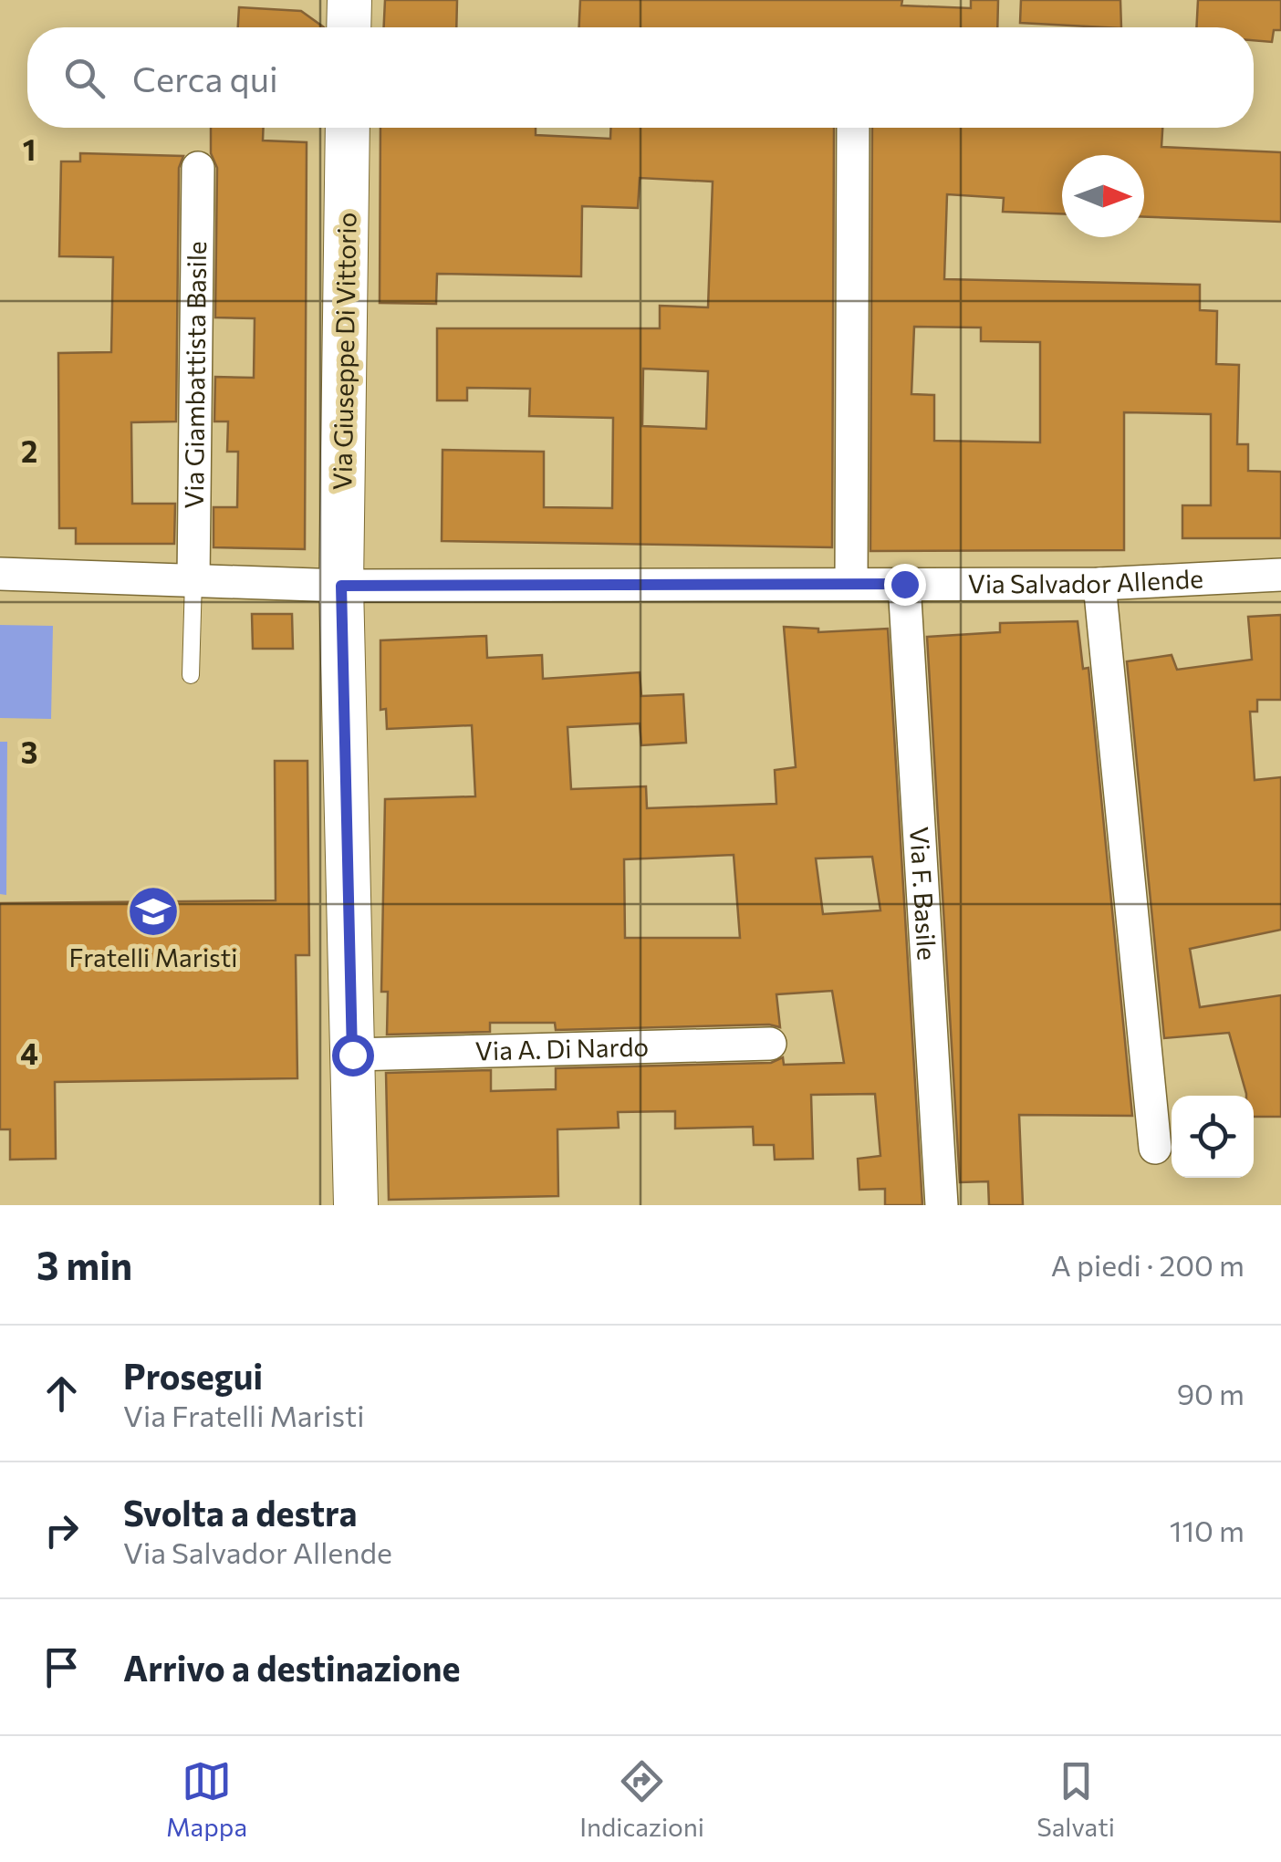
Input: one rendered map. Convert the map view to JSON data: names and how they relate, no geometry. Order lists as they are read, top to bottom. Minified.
{"streets":{"street":["Via Giuseppe Di Vittorio","Via Giambattista Basile","Via Salvador Allende","Via F. Basile","Via A. Di Nardo"]},"crossings":[["Via Giuseppe Di Vittorio","Via Salvador Allende"],["Via Giuseppe Di Vittorio","Via A. Di Nardo"],["Via Salvador Allende","Via F. Basile"]],"places":{"school or university":["Fratelli Maristi"]},"north":"right","page":{"search":"Cerca qui","heading":["3 min","A piedi · 200 m"],"list":[["Prosegui","Via Fratelli Maristi","90 m"],["Svolta a destra","Via Salvador Allende","110 m"],"Arrivo a destinazione"],"nav":["Mappa","Indicazioni","Salvati"]},"grid":{"rows":["1","2","3","4"]}}
